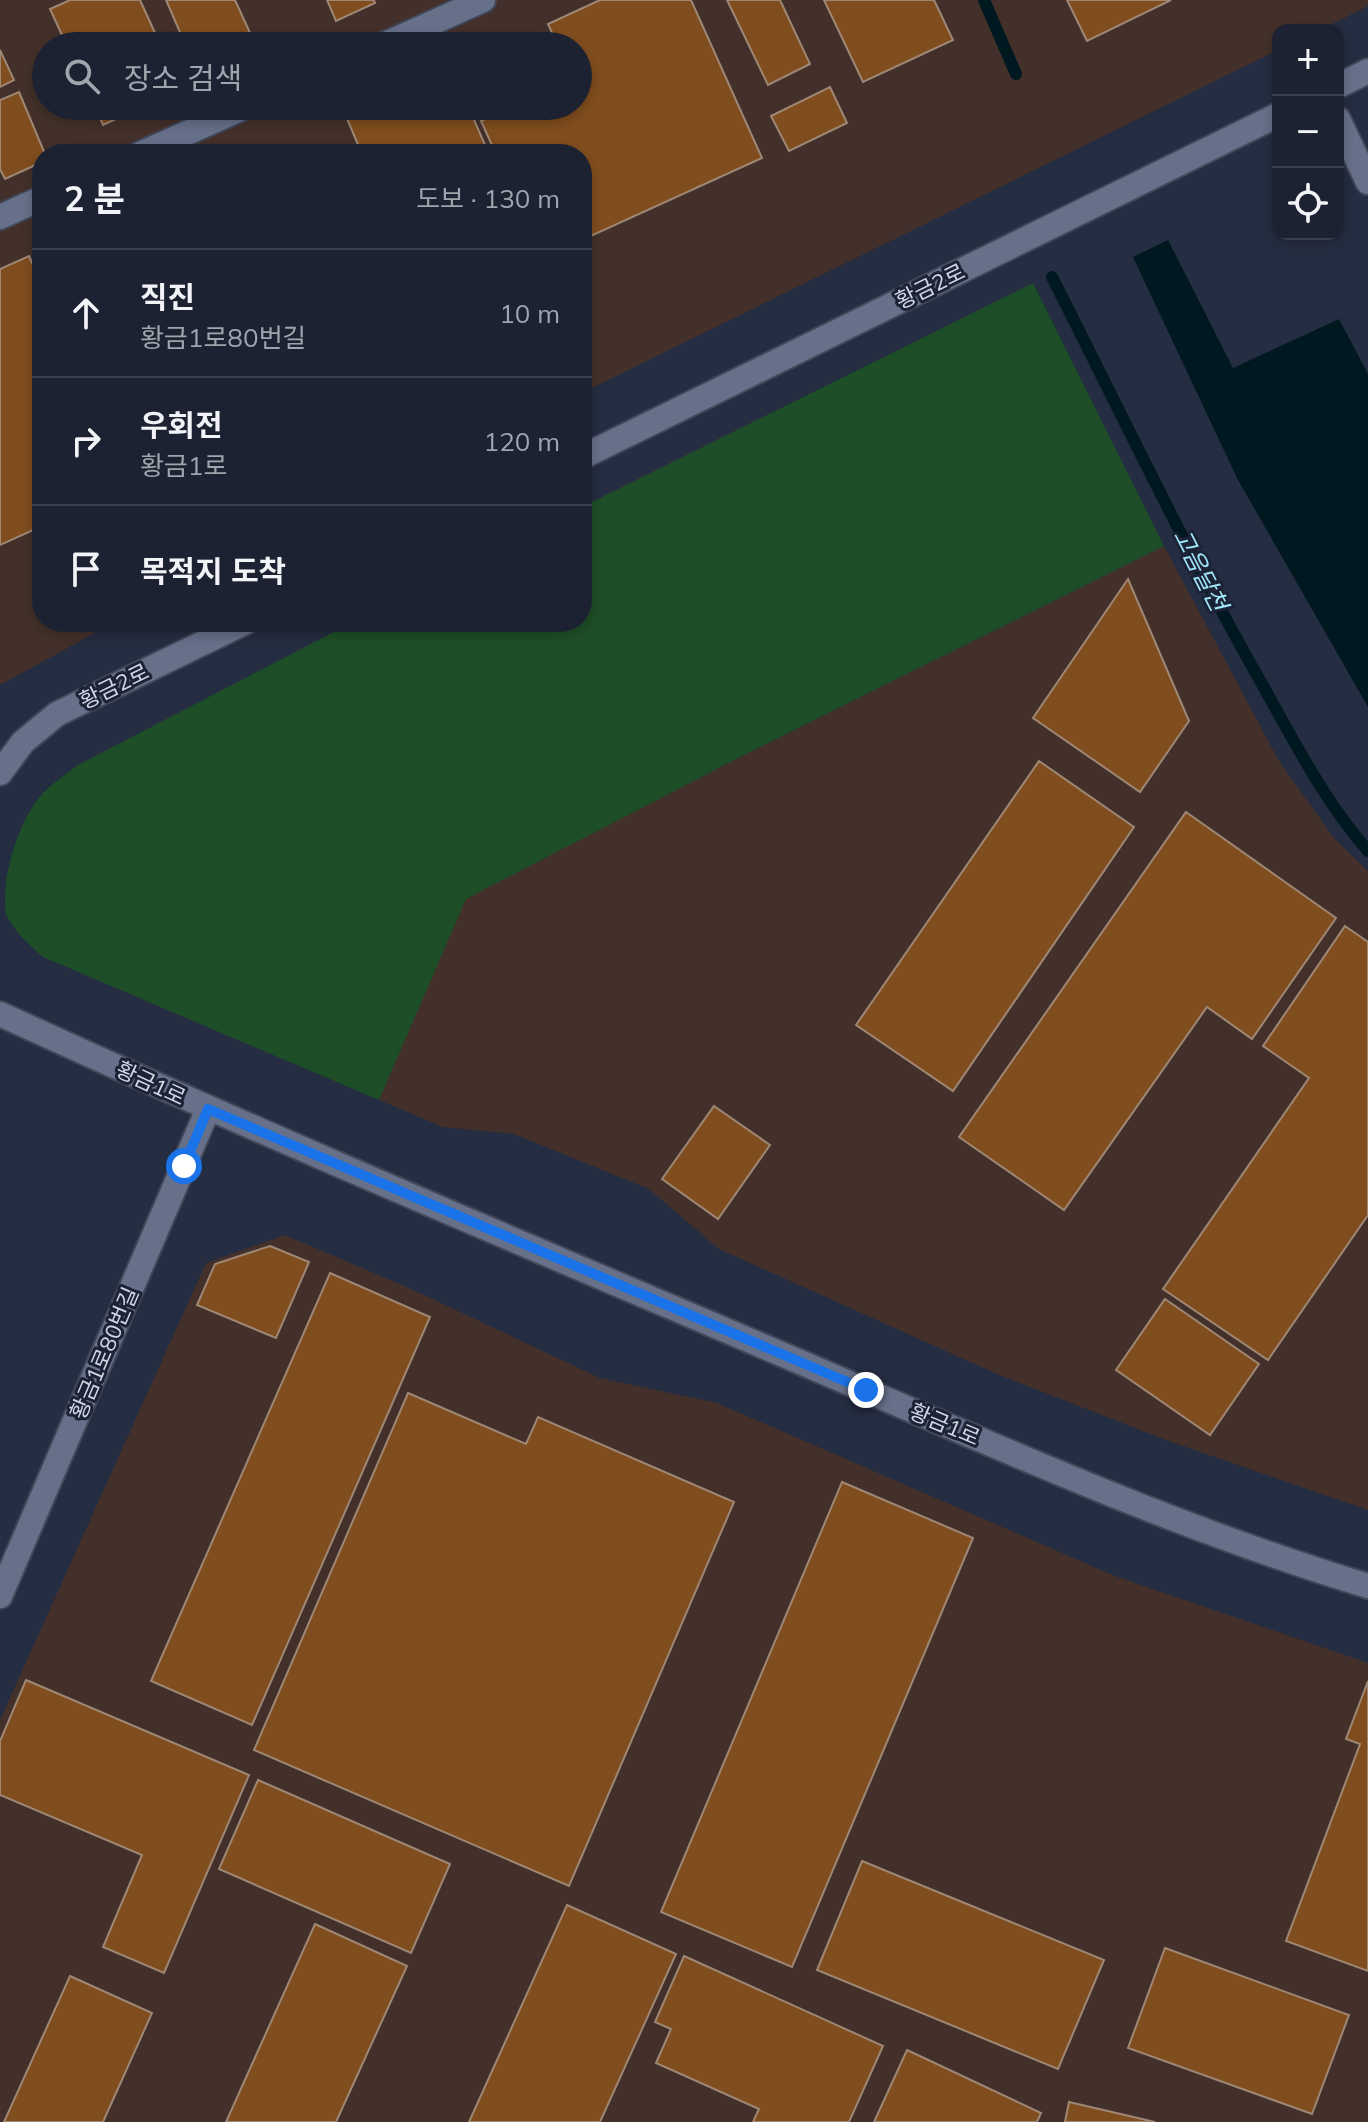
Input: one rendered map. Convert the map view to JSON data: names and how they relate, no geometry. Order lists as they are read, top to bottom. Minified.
{"streets":{"street":["황금2로","황금1로","황금1로80번길"]},"crossings":[["황금1로","황금1로80번길"]],"water":["고음달천"],"page":{"map_buttons":["+","−"],"search":"장소 검색","heading":["2 분","도보 · 130 m"],"list":[["직진","황금1로80번길","10 m"],["우회전","황금1로","120 m"],"목적지 도착"]}}
